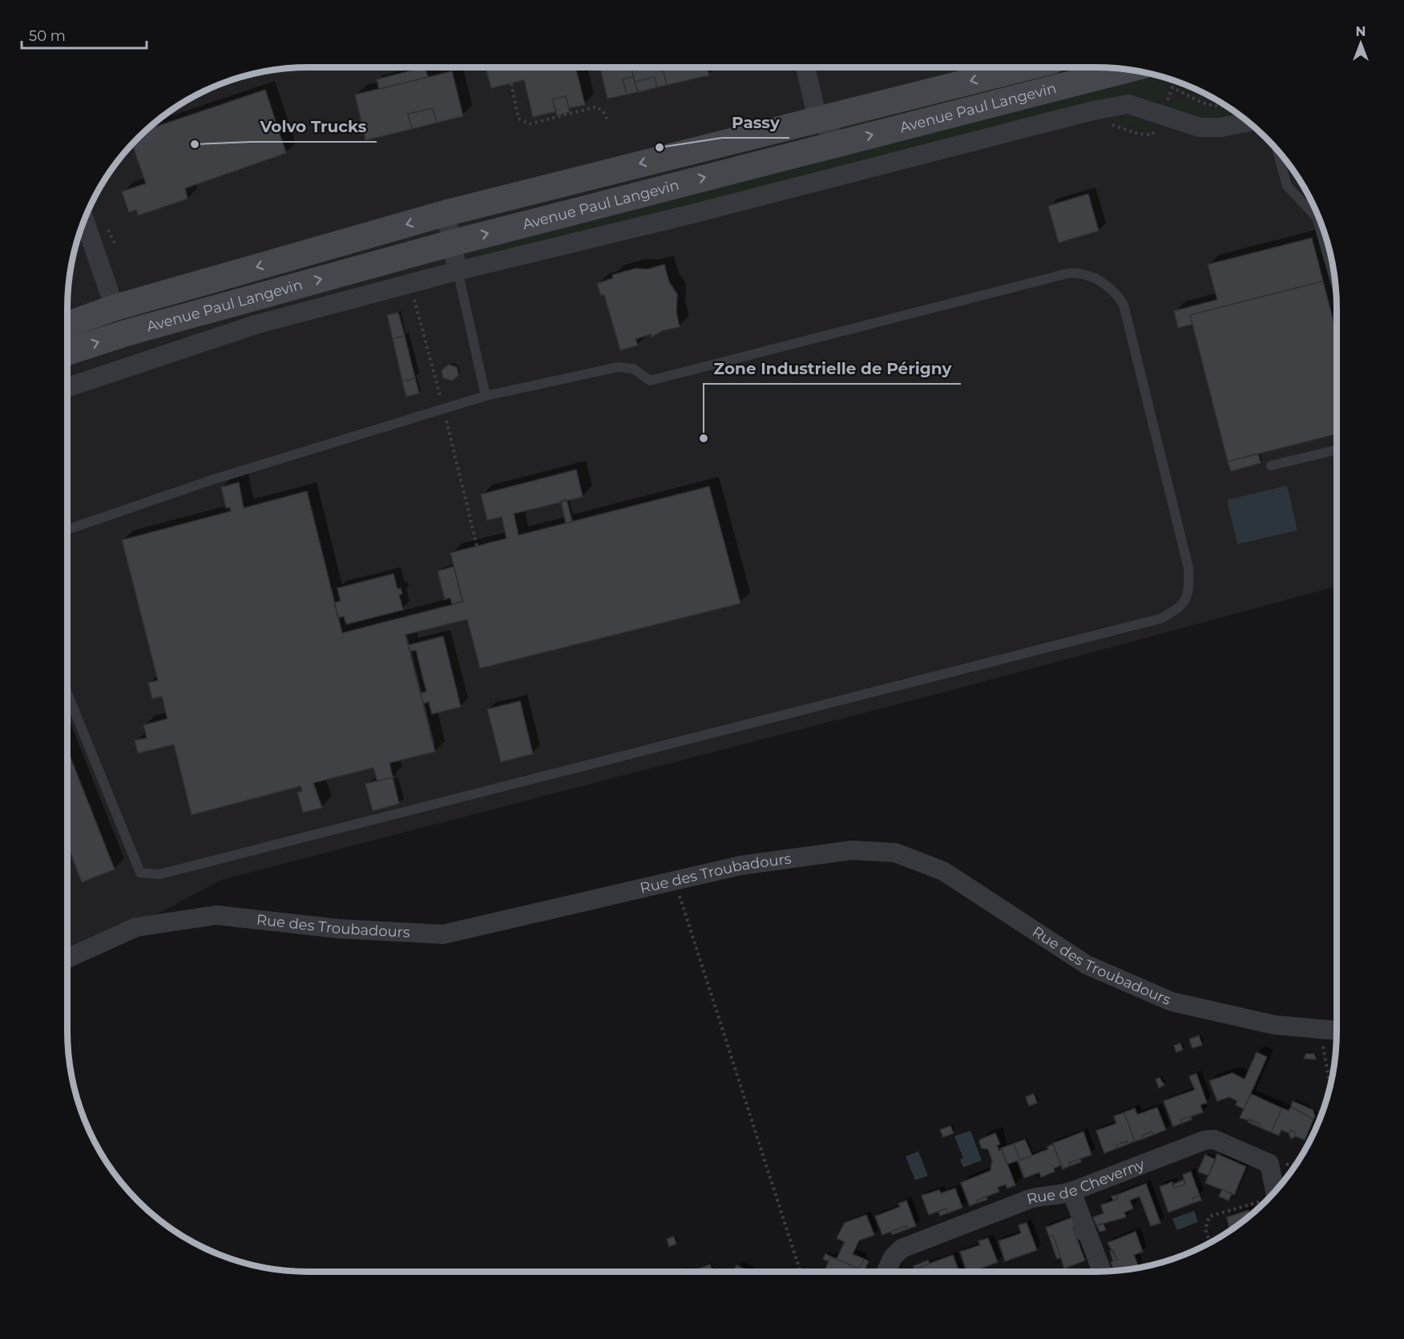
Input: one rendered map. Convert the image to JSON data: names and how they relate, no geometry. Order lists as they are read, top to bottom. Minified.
{"streets":{"main road":["Avenue Paul Langevin"],"street":["Rue des Troubadours","Rue de Cheverny"]},"places":["Volvo Trucks","Passy","Zone Industrielle de Périgny"],"scale_bar":"50 m","north":"top"}
